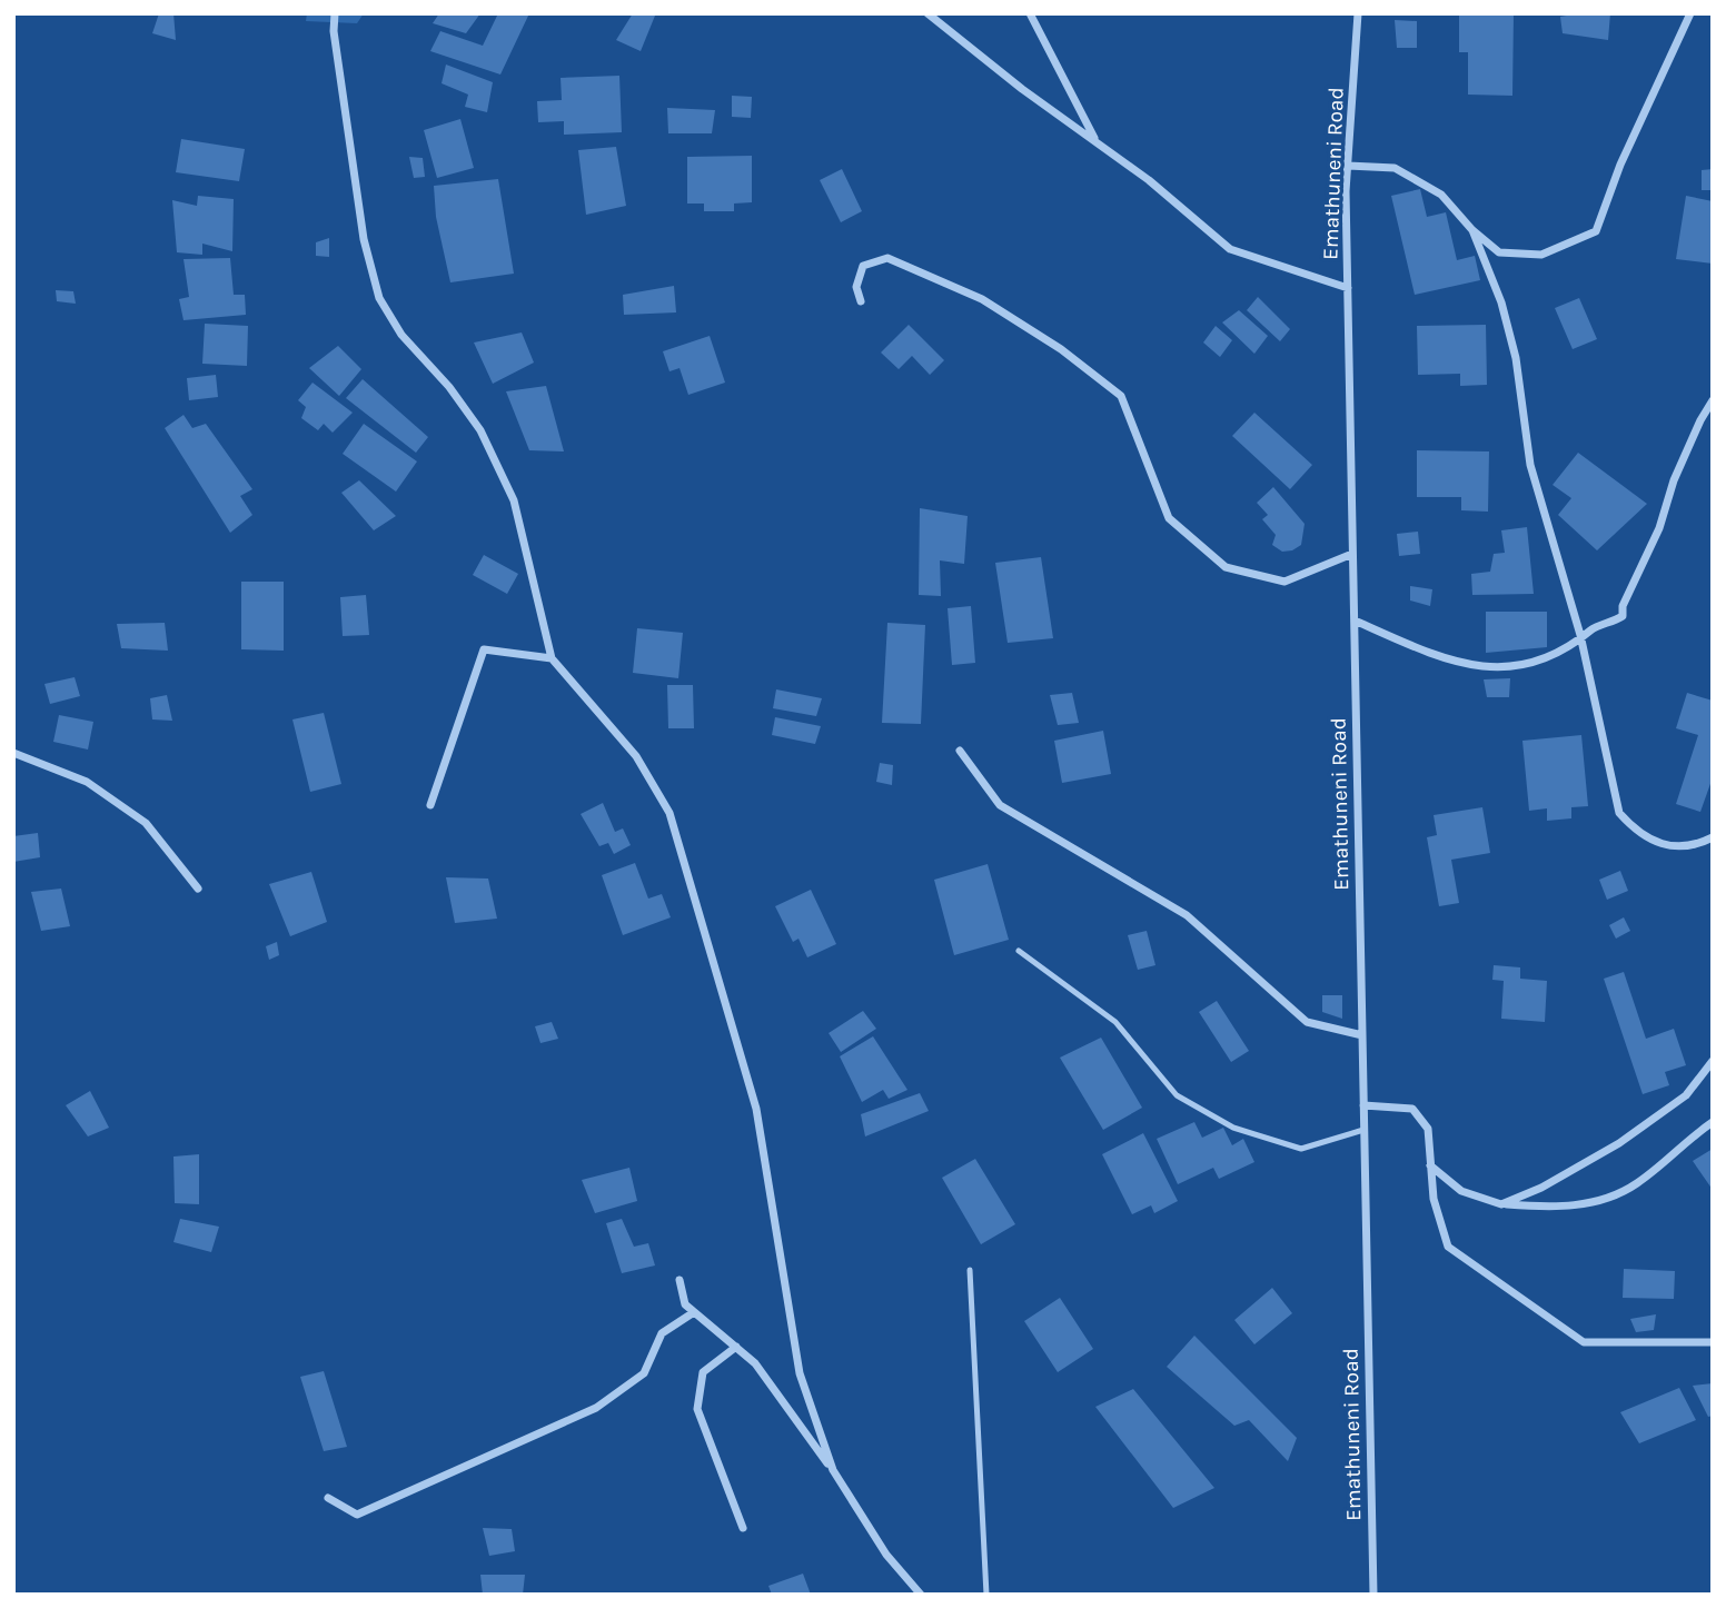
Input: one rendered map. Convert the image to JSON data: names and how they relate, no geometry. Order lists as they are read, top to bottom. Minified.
{"streets":{"street":["Emathuneni Road"]}}
